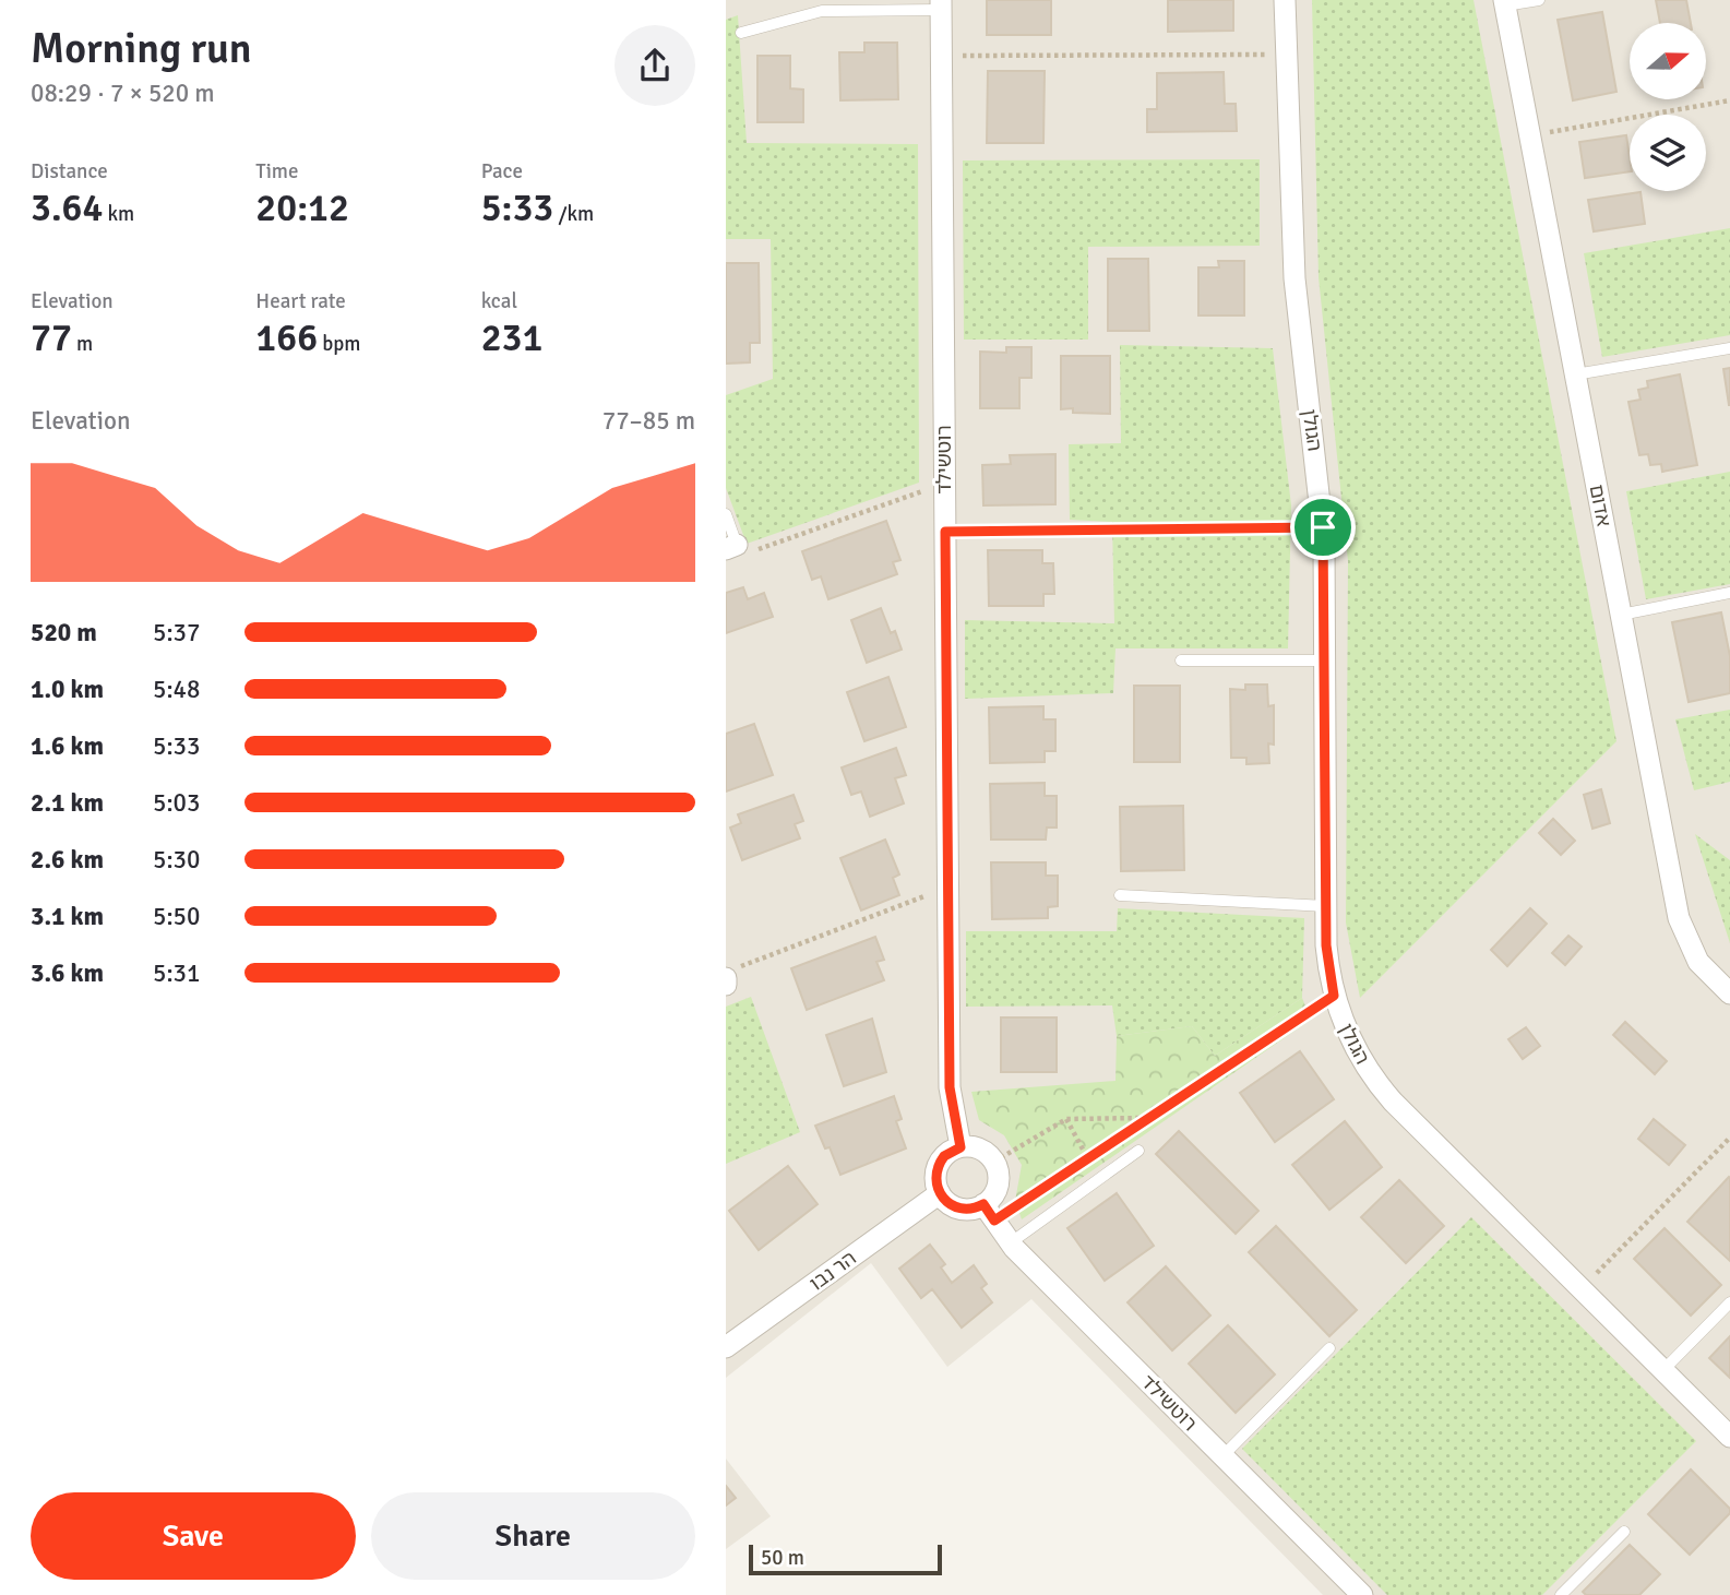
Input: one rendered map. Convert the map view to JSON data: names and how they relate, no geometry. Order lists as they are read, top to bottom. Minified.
{"streets":{"street":["הגולן","רוטשילד","אדום","הר נבו"]},"crossings":[["רוטשילד","הר נבו"]],"scale_bar":"50 m","north":"right","page":{"heading":["Morning run","08:29 · 7 × 520 m"],"stats":[["Distance","3.64 km"],["Time","20:12"],["Pace","5:33 /km"],["Elevation","77 m"],["Heart rate","166 bpm"],["kcal","231"]],"chart":["Elevation","77–85 m"],"list":[{"name":"520 m","note":"5:37"},{"name":"1.0 km","note":"5:48"},{"name":"1.6 km","note":"5:33"},{"name":"2.1 km","note":"5:03"},{"name":"2.6 km","note":"5:30"},{"name":"3.1 km","note":"5:50"},{"name":"3.6 km","note":"5:31"}],"buttons":["Save","Share"],"scale":"50 m"}}
